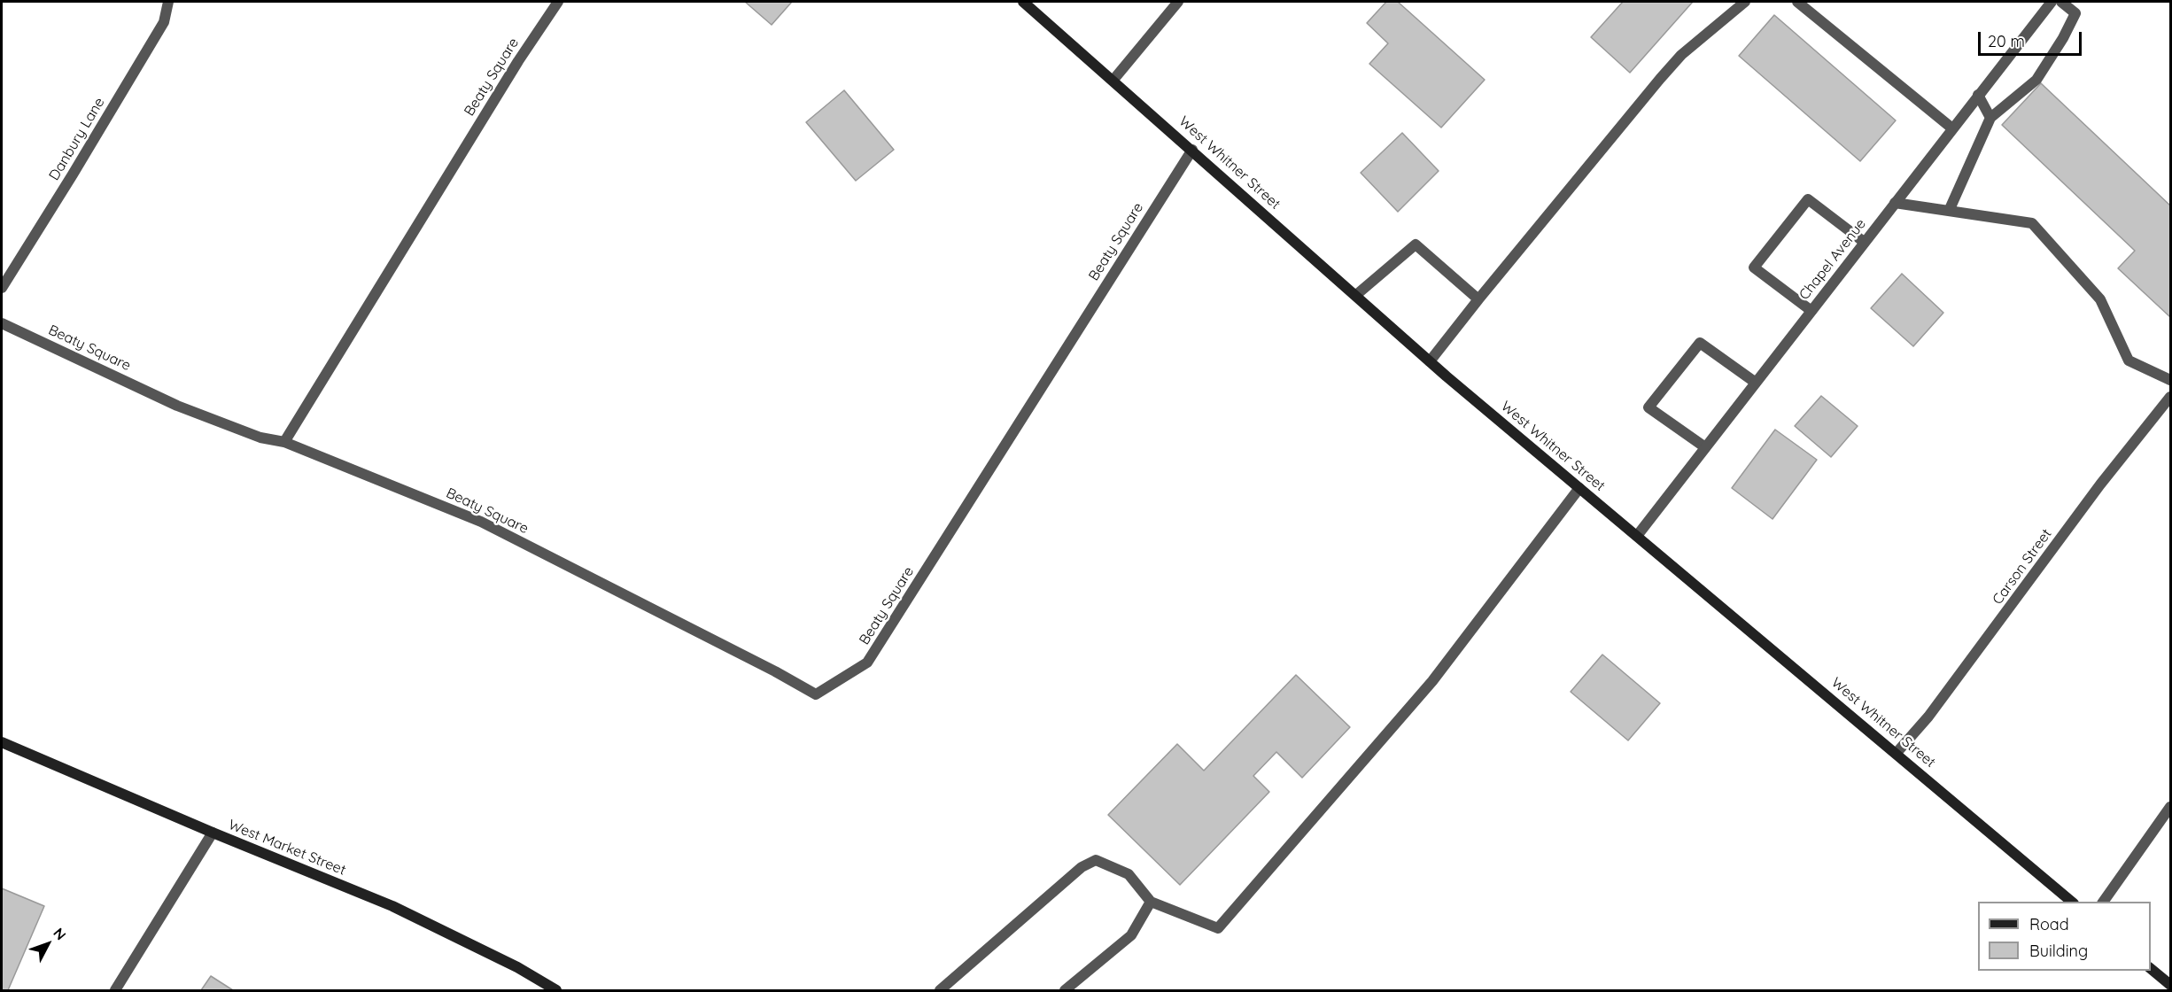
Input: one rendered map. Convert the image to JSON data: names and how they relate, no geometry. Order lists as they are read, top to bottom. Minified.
{"streets":{"main road":["West Whitner Street","West Market Street"],"street":["Beaty Square","Danbury Lane","Chapel Avenue","Carson Street"]},"crossings":[["Beaty Square","West Whitner Street"],["West Whitner Street","Chapel Avenue"],["West Whitner Street","Carson Street"]],"legend":["Road","Building"],"scale_bar":"20 m","north":"top right"}
